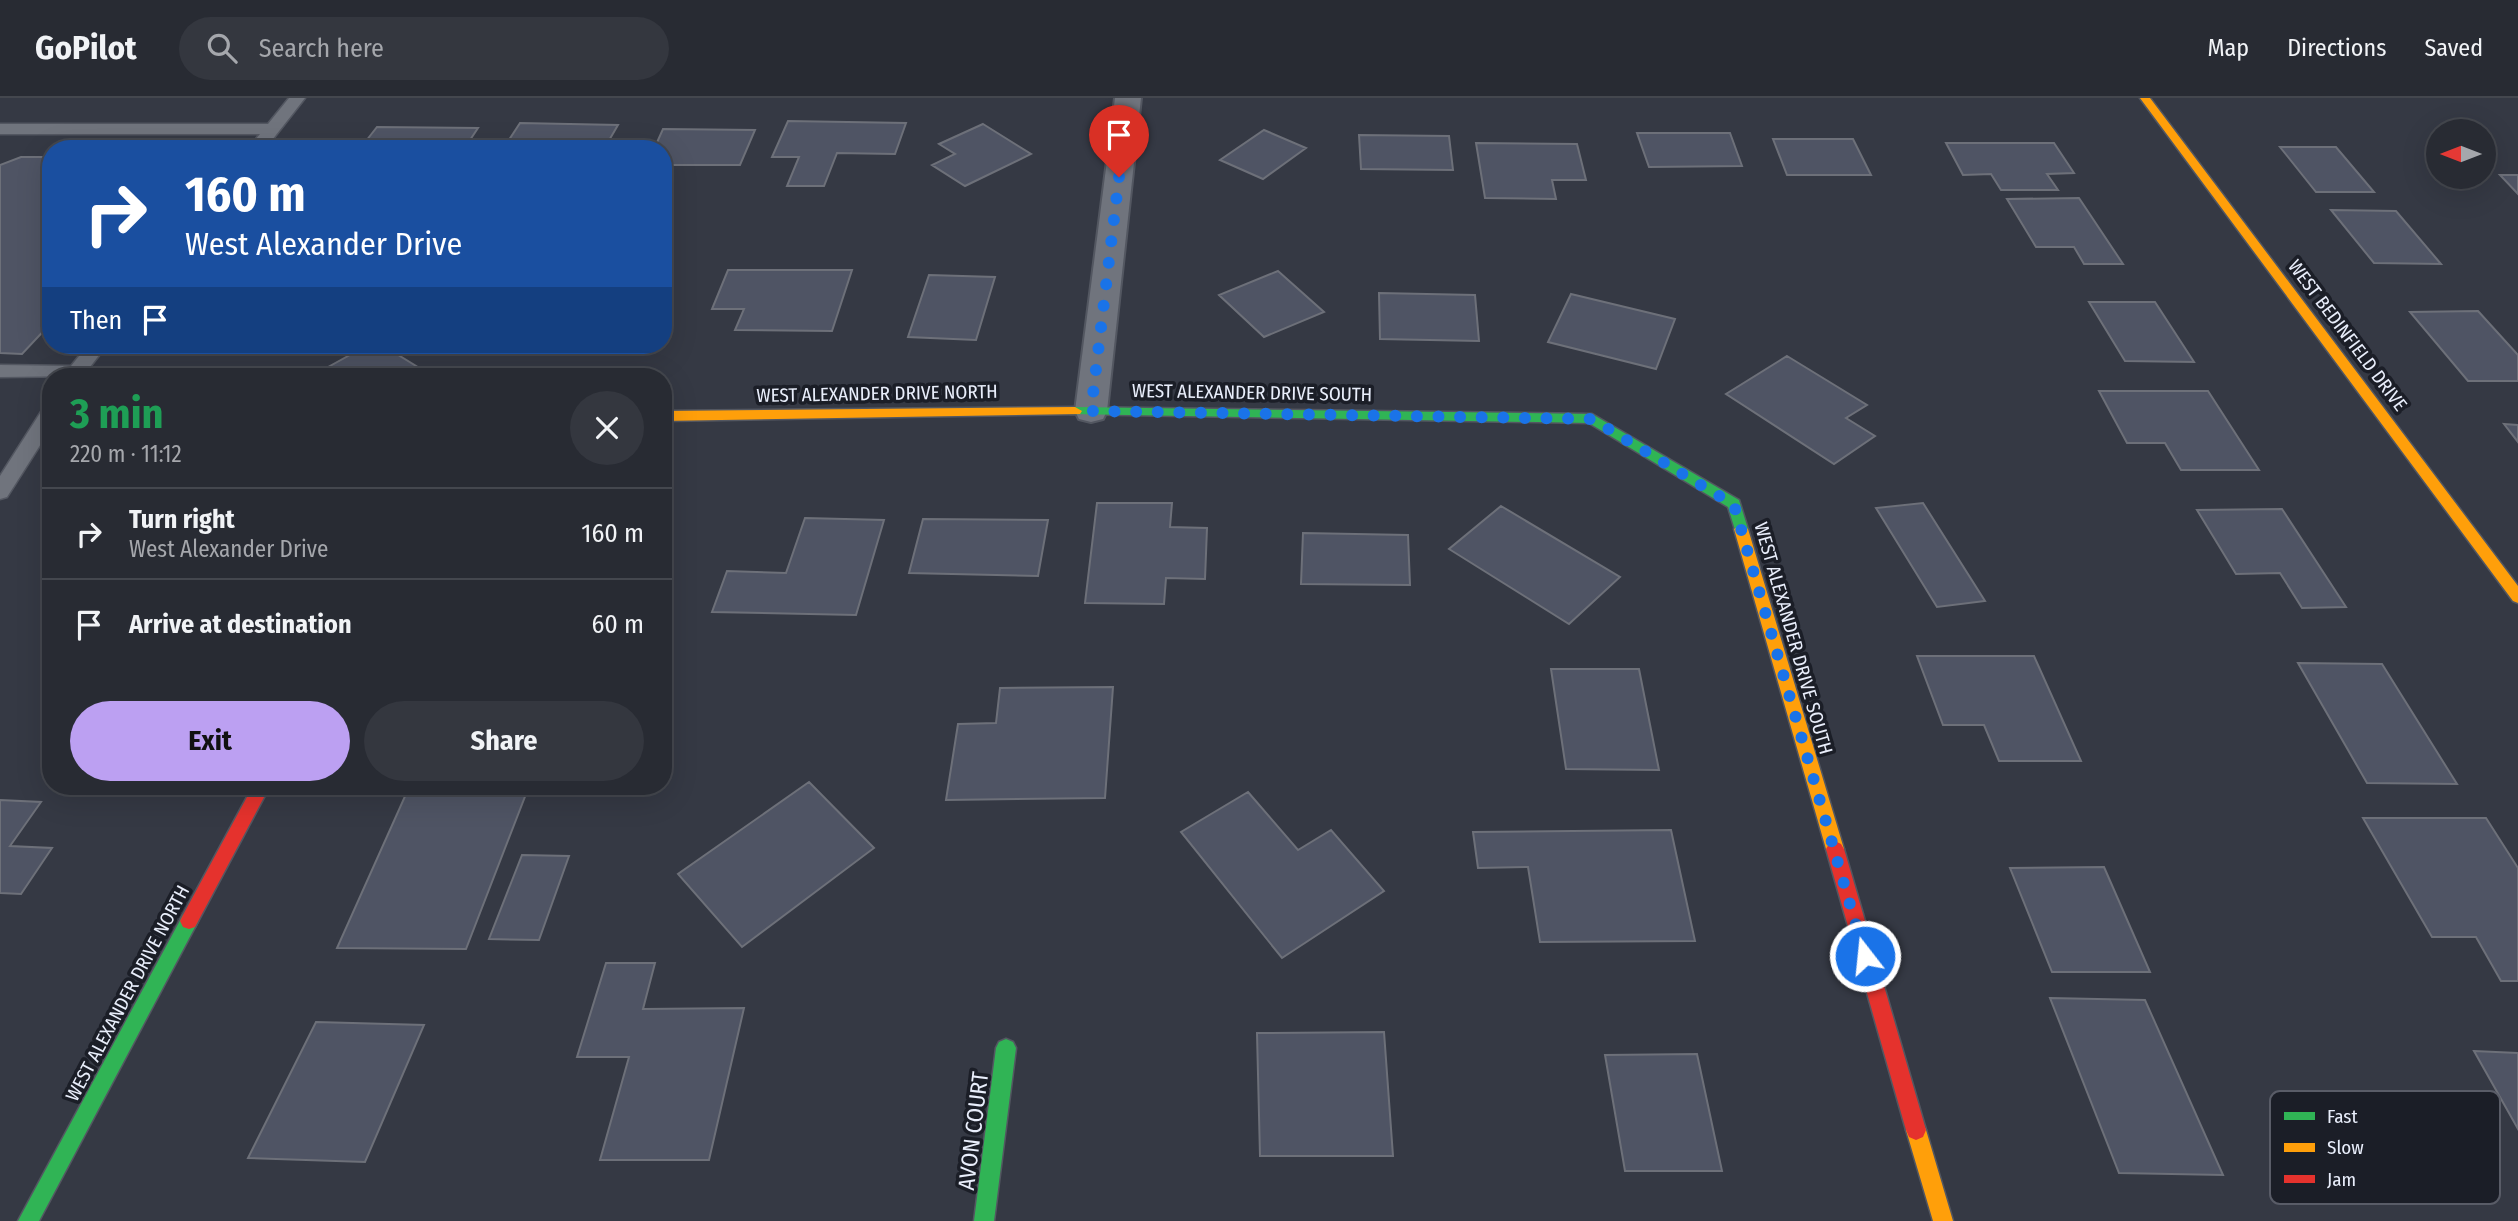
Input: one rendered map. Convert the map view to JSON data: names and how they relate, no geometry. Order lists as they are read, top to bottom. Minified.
{"streets":{"street":["WEST BEDINFIELD DRIVE","WEST ALEXANDER DRIVE SOUTH","WEST ALEXANDER DRIVE NORTH","AVON COURT"]},"crossings":[["WEST ALEXANDER DRIVE SOUTH","WEST ALEXANDER DRIVE NORTH"]],"legend":["Fast","Slow","Jam"],"north":"left","page":{"header":"GoPilot","search":"Search here","nav":["Map","Directions","Saved"],"turn":["160 m","West Alexander Drive"],"then":"Then","heading":["3 min","220 m · 11:12"],"list":[{"name":"Turn right","note":"West Alexander Drive","value":"160 m"},{"name":"Arrive at destination","value":"60 m"}],"buttons":["Exit","Share"]}}
